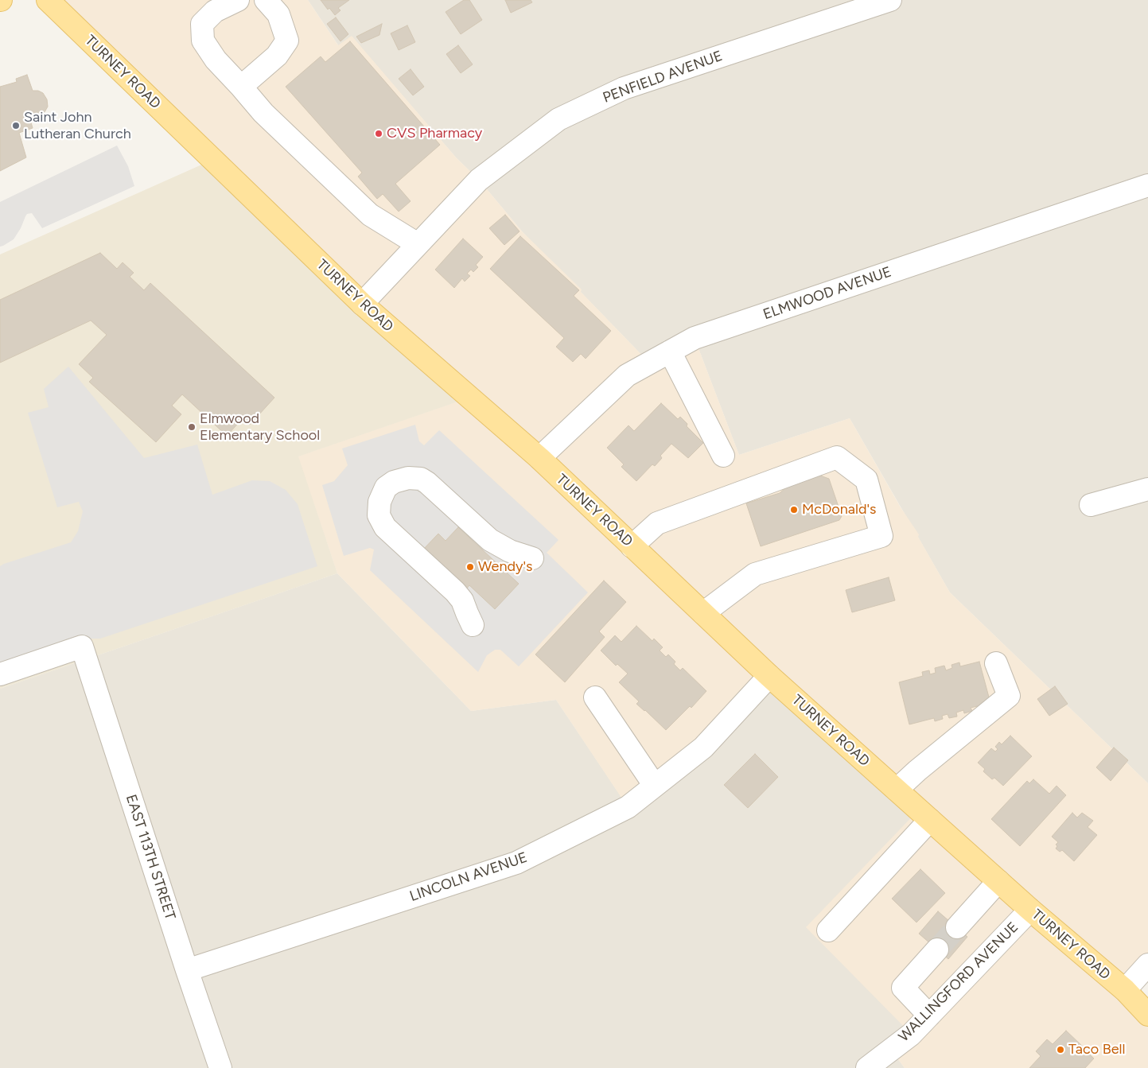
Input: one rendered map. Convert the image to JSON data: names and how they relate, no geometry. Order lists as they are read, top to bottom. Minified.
{"streets":{"main road":["TURNEY ROAD"],"street":["PENFIELD AVENUE","ELMWOOD AVENUE","EAST 113TH STREET","LINCOLN AVENUE","WALLINGFORD AVENUE"]},"crossings":[["TURNEY ROAD","PENFIELD AVENUE"],["TURNEY ROAD","ELMWOOD AVENUE"],["TURNEY ROAD","LINCOLN AVENUE"],["TURNEY ROAD","WALLINGFORD AVENUE"],["EAST 113TH STREET","LINCOLN AVENUE"]],"places":["Saint John Lutheran Church","CVS Pharmacy","Elmwood Elementary School","McDonald's","Wendy's","Taco Bell"]}
